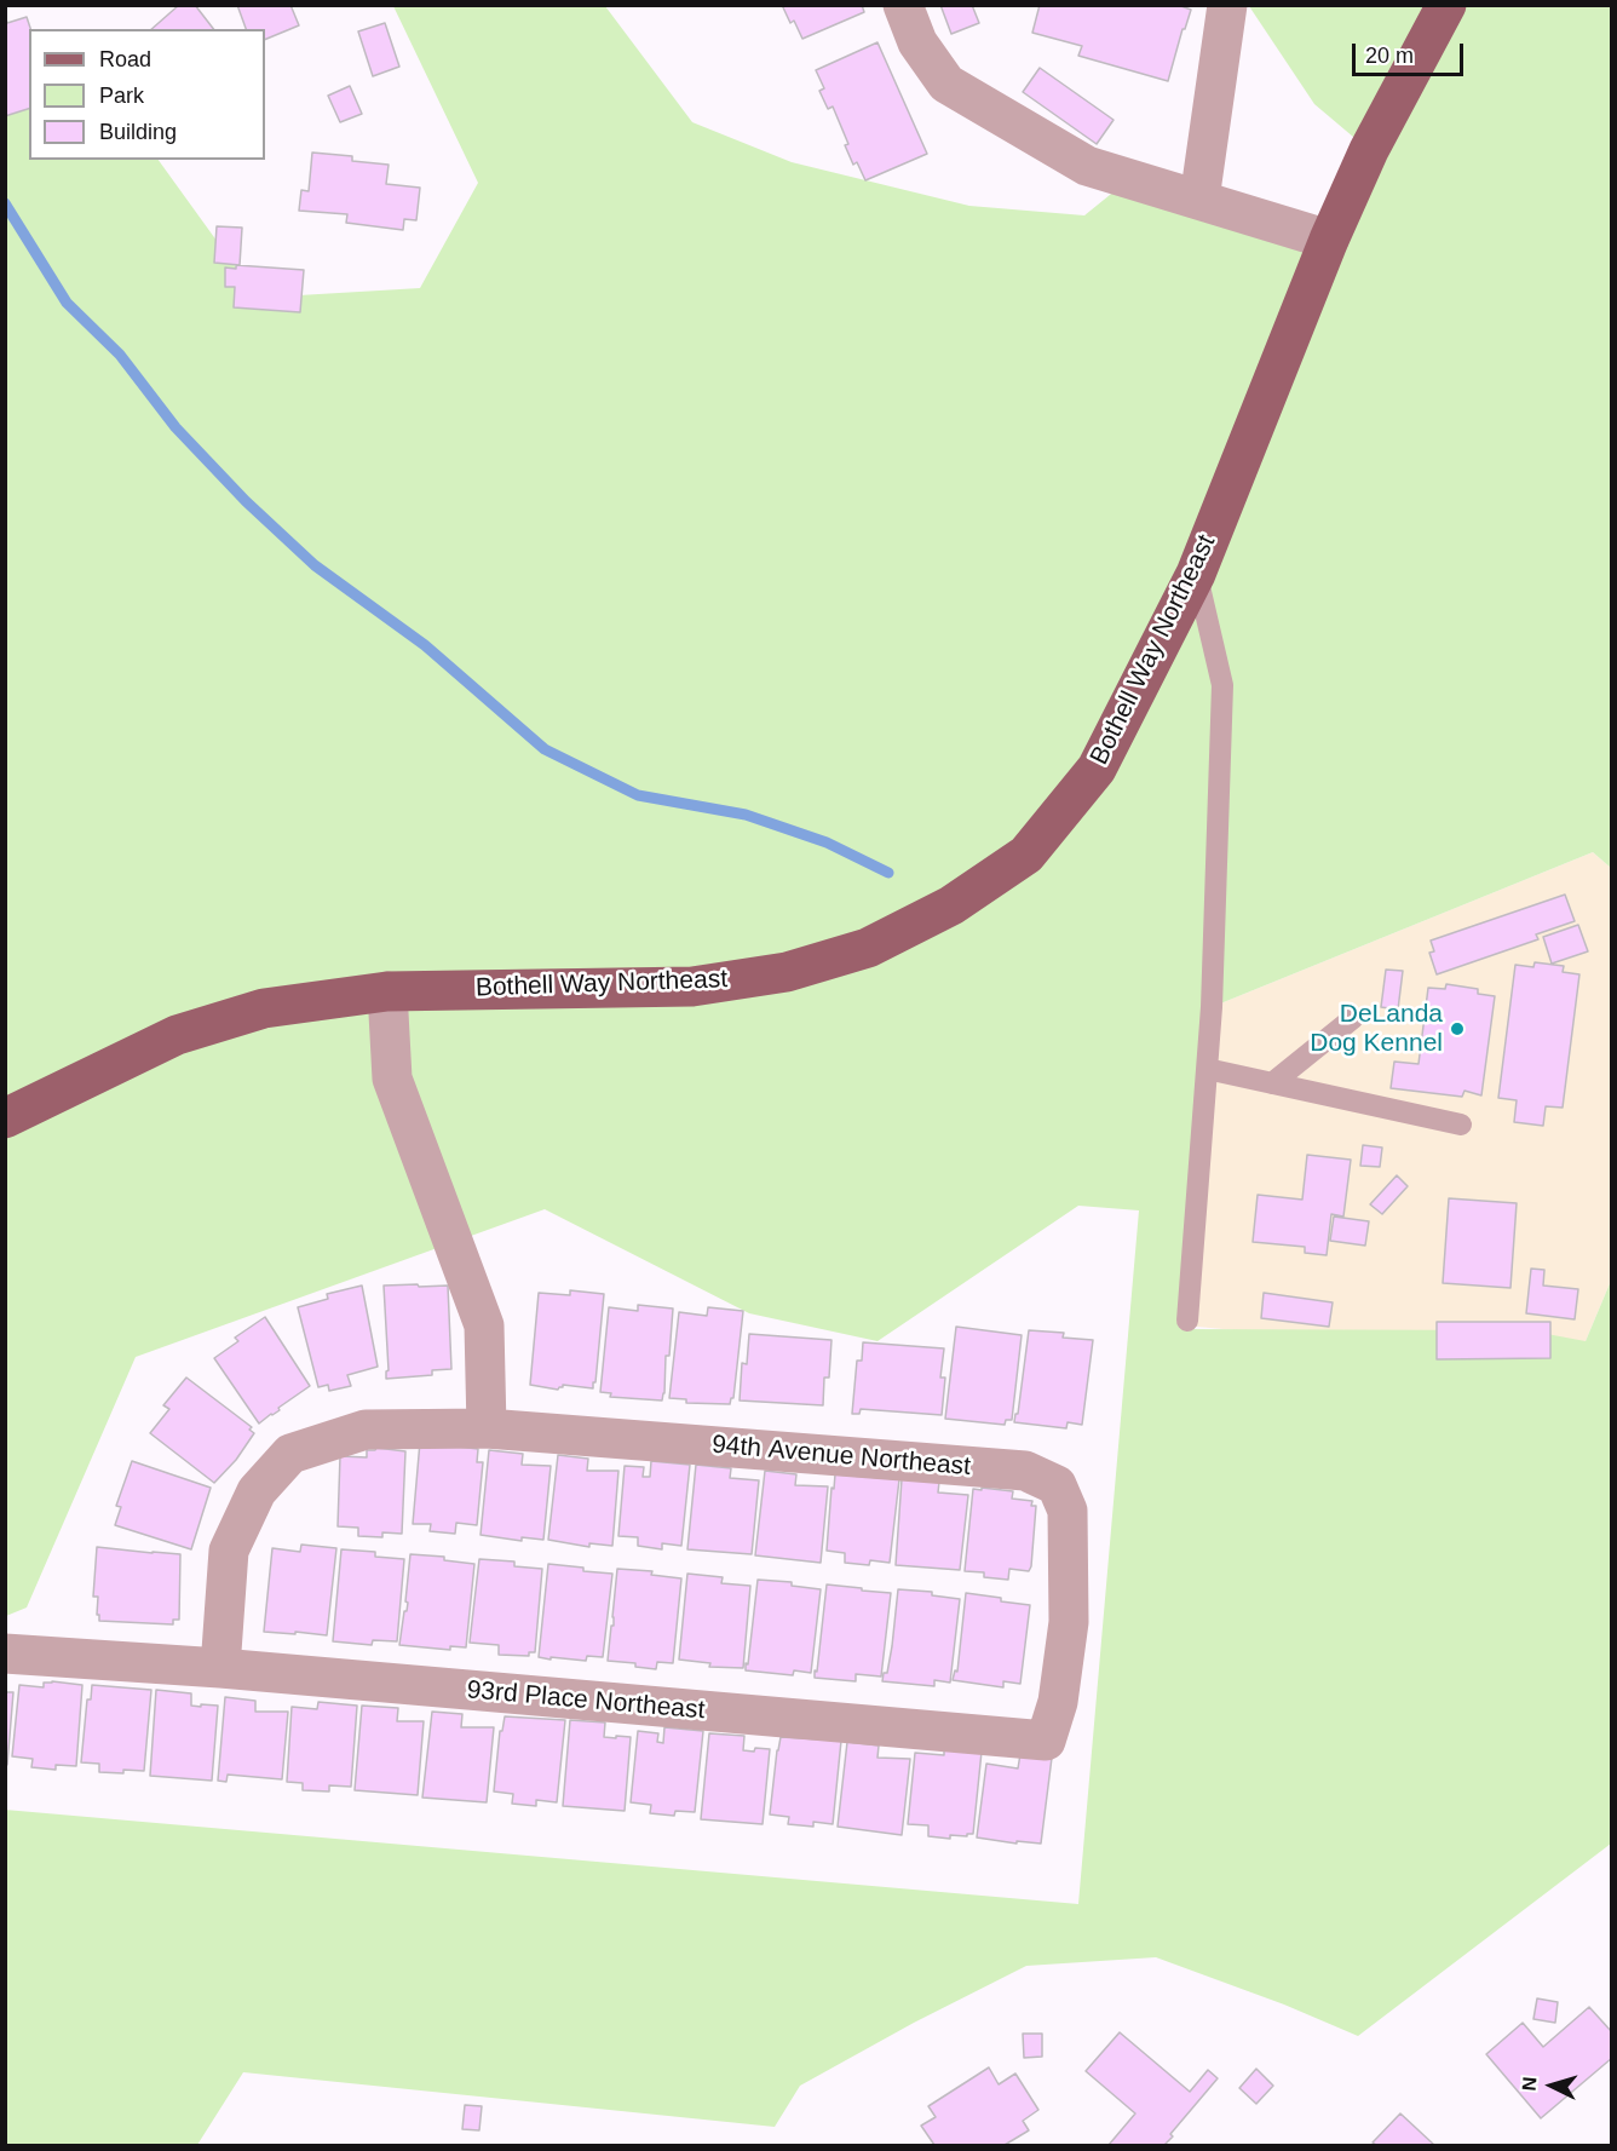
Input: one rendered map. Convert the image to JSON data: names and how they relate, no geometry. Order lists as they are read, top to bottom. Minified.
{"streets":{"main road":["Bothell Way Northeast"],"street":["94th Avenue Northeast","93rd Place Northeast"]},"crossings":[["94th Avenue Northeast","93rd Place Northeast"]],"places":["DeLanda Dog Kennel"],"legend":["Road","Park","Building"],"scale_bar":"20 m","north":"left"}
